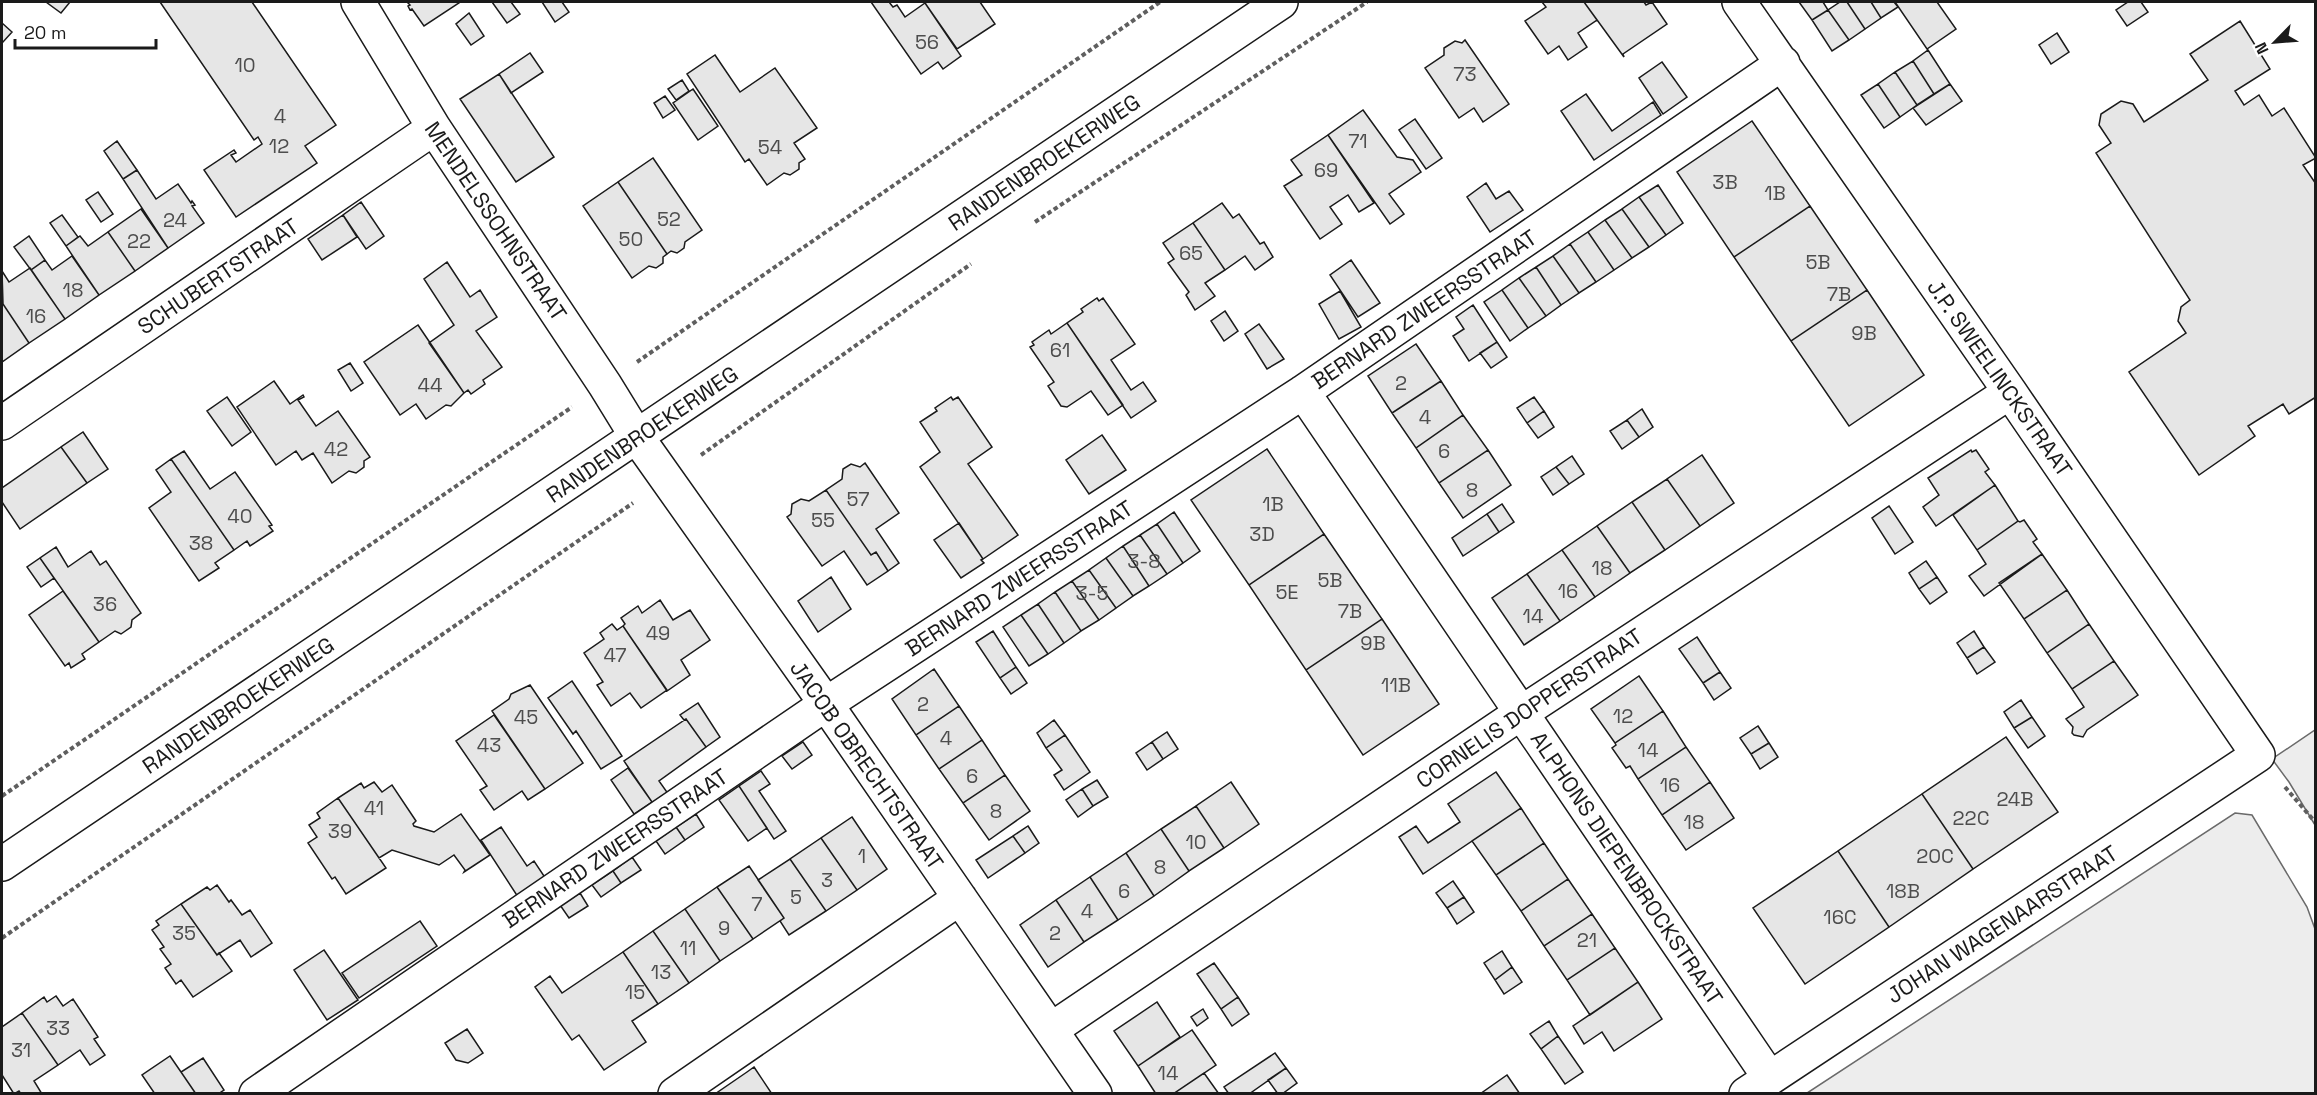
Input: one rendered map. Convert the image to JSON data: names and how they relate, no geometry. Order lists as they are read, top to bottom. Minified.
{"streets":{"street":["RANDENBROEKERWEG","MENDELSSOHNSTRAAT","SCHUBERTSTRAAT","BERNARD ZWEERSSTRAAT","J.P. SWEELINCKSTRAAT","CORNELIS DOPPERSTRAAT","JACOB OBRECHTSTRAAT","ALPHONS DIEPENBROCKSTRAAT","JOHAN WAGENAARSTRAAT"]},"crossings":[["RANDENBROEKERWEG","MENDELSSOHNSTRAAT"],["RANDENBROEKERWEG","JACOB OBRECHTSTRAAT"],["MENDELSSOHNSTRAAT","SCHUBERTSTRAAT"],["MENDELSSOHNSTRAAT","JACOB OBRECHTSTRAAT"],["BERNARD ZWEERSSTRAAT","J.P. SWEELINCKSTRAAT"],["BERNARD ZWEERSSTRAAT","JACOB OBRECHTSTRAAT"],["BERNARD ZWEERSSTRAAT","ALPHONS DIEPENBROCKSTRAAT"],["J.P. SWEELINCKSTRAAT","CORNELIS DOPPERSTRAAT"],["J.P. SWEELINCKSTRAAT","JOHAN WAGENAARSTRAAT"],["CORNELIS DOPPERSTRAAT","JACOB OBRECHTSTRAAT"],["CORNELIS DOPPERSTRAAT","ALPHONS DIEPENBROCKSTRAAT"],["ALPHONS DIEPENBROCKSTRAAT","JOHAN WAGENAARSTRAAT"]],"house_numbers":["56","10","73","4","71","12","54","69","3B","1B","52","24","50","22","65","5B","18","7B","16","9B","61","2","44","4","42","6","8","57","1B","40","55","3D","38","3-8","18","5B","16","5E","3-5","36","7B","14","49","9B","47","11B","2","12","45","4","43","14","6","16","24B","41","8","22C","18","39","10","1","20C","8","3","6","18B","5","7","4","16C","9","35","2","21","11","13","15","33","31","14"],"scale_bar":"20 m","north":"bottom left"}
